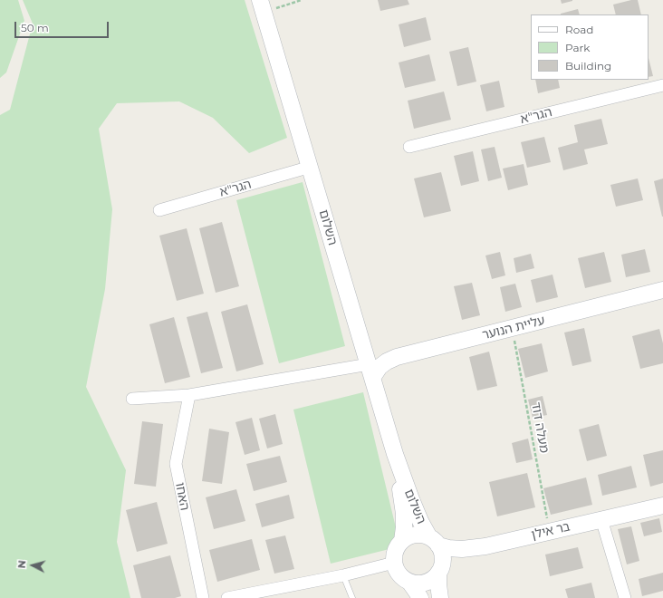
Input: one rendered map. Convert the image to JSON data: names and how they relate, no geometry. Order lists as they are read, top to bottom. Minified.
{"streets":{"street":["הגר\"א","השלום","עליית הנוער","האחו","בר אילן"],"path":["מעלה דוד"]},"crossings":[["הגר\"א","השלום"],["השלום","עליית הנוער"],["השלום","בר אילן"],["עליית הנוער","מעלה דוד"],["מעלה דוד","בר אילן"]],"legend":["Road","Park","Building"],"scale_bar":"50 m","north":"left"}
